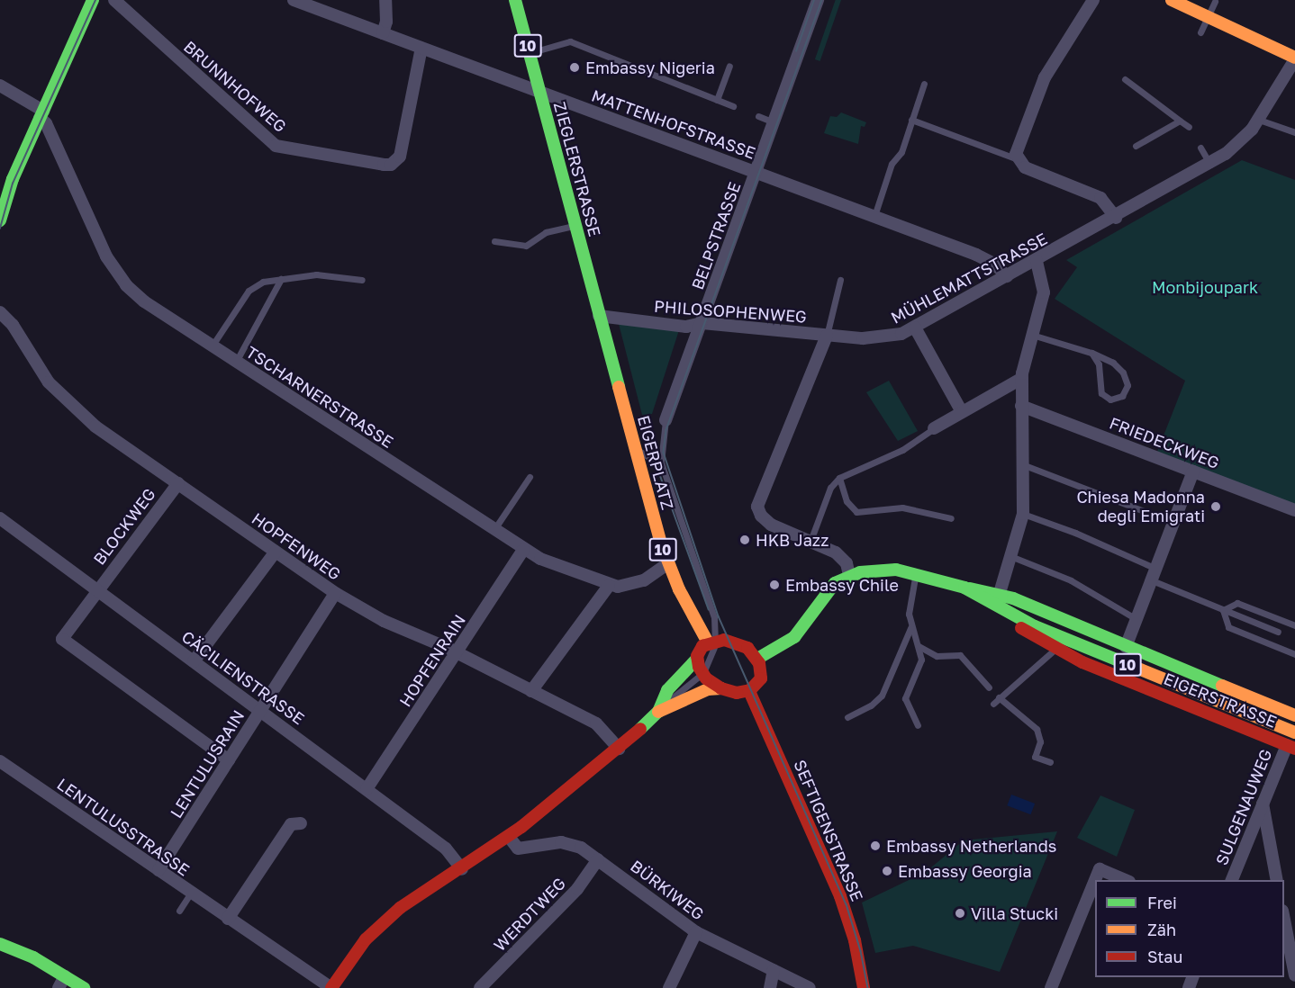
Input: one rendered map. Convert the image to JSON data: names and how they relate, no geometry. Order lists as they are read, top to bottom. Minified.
{"streets":{"main road":["10","ZIEGLERSTRASSE","EIGERPLATZ","EIGERSTRASSE","SEFTIGENSTRASSE"],"street":["BRUNNHOFWEG","MATTENHOFSTRASSE","BELPSTRASSE","MÜHLEMATTSTRASSE","PHILOSOPHENWEG","TSCHARNERSTRASSE","FRIEDECKWEG","BLOCKWEG","HOPFENWEG","HOPFENRAIN","CÄCILIENSTRASSE","LENTULUSRAIN","SULGENAUWEG","LENTULUSSTRASSE","BÜRKIWEG","WERDTWEG"]},"crossings":[["BRUNNHOFWEG","MATTENHOFSTRASSE"],["MATTENHOFSTRASSE","ZIEGLERSTRASSE"],["MATTENHOFSTRASSE","BELPSTRASSE"],["MATTENHOFSTRASSE","MÜHLEMATTSTRASSE"],["ZIEGLERSTRASSE","PHILOSOPHENWEG"],["ZIEGLERSTRASSE","EIGERPLATZ"],["BELPSTRASSE","PHILOSOPHENWEG"],["MÜHLEMATTSTRASSE","PHILOSOPHENWEG"],["TSCHARNERSTRASSE","EIGERPLATZ"],["TSCHARNERSTRASSE","HOPFENRAIN"],["EIGERPLATZ","EIGERSTRASSE"],["EIGERPLATZ","SEFTIGENSTRASSE"],["BLOCKWEG","HOPFENWEG"],["BLOCKWEG","CÄCILIENSTRASSE"],["BLOCKWEG","LENTULUSRAIN"],["HOPFENWEG","HOPFENRAIN"],["HOPFENWEG","LENTULUSRAIN"],["HOPFENRAIN","CÄCILIENSTRASSE"],["CÄCILIENSTRASSE","LENTULUSRAIN"],["EIGERSTRASSE","SULGENAUWEG"],["EIGERSTRASSE","SEFTIGENSTRASSE"],["LENTULUSRAIN","LENTULUSSTRASSE"],["BÜRKIWEG","WERDTWEG"]],"parks":["Monbijoupark"],"places":["Embassy Nigeria","Chiesa Madonna degli Emigrati","HKB Jazz","Embassy Chile","Embassy Netherlands","Embassy Georgia","Villa Stucki"],"legend":["Frei","Zäh","Stau"]}
